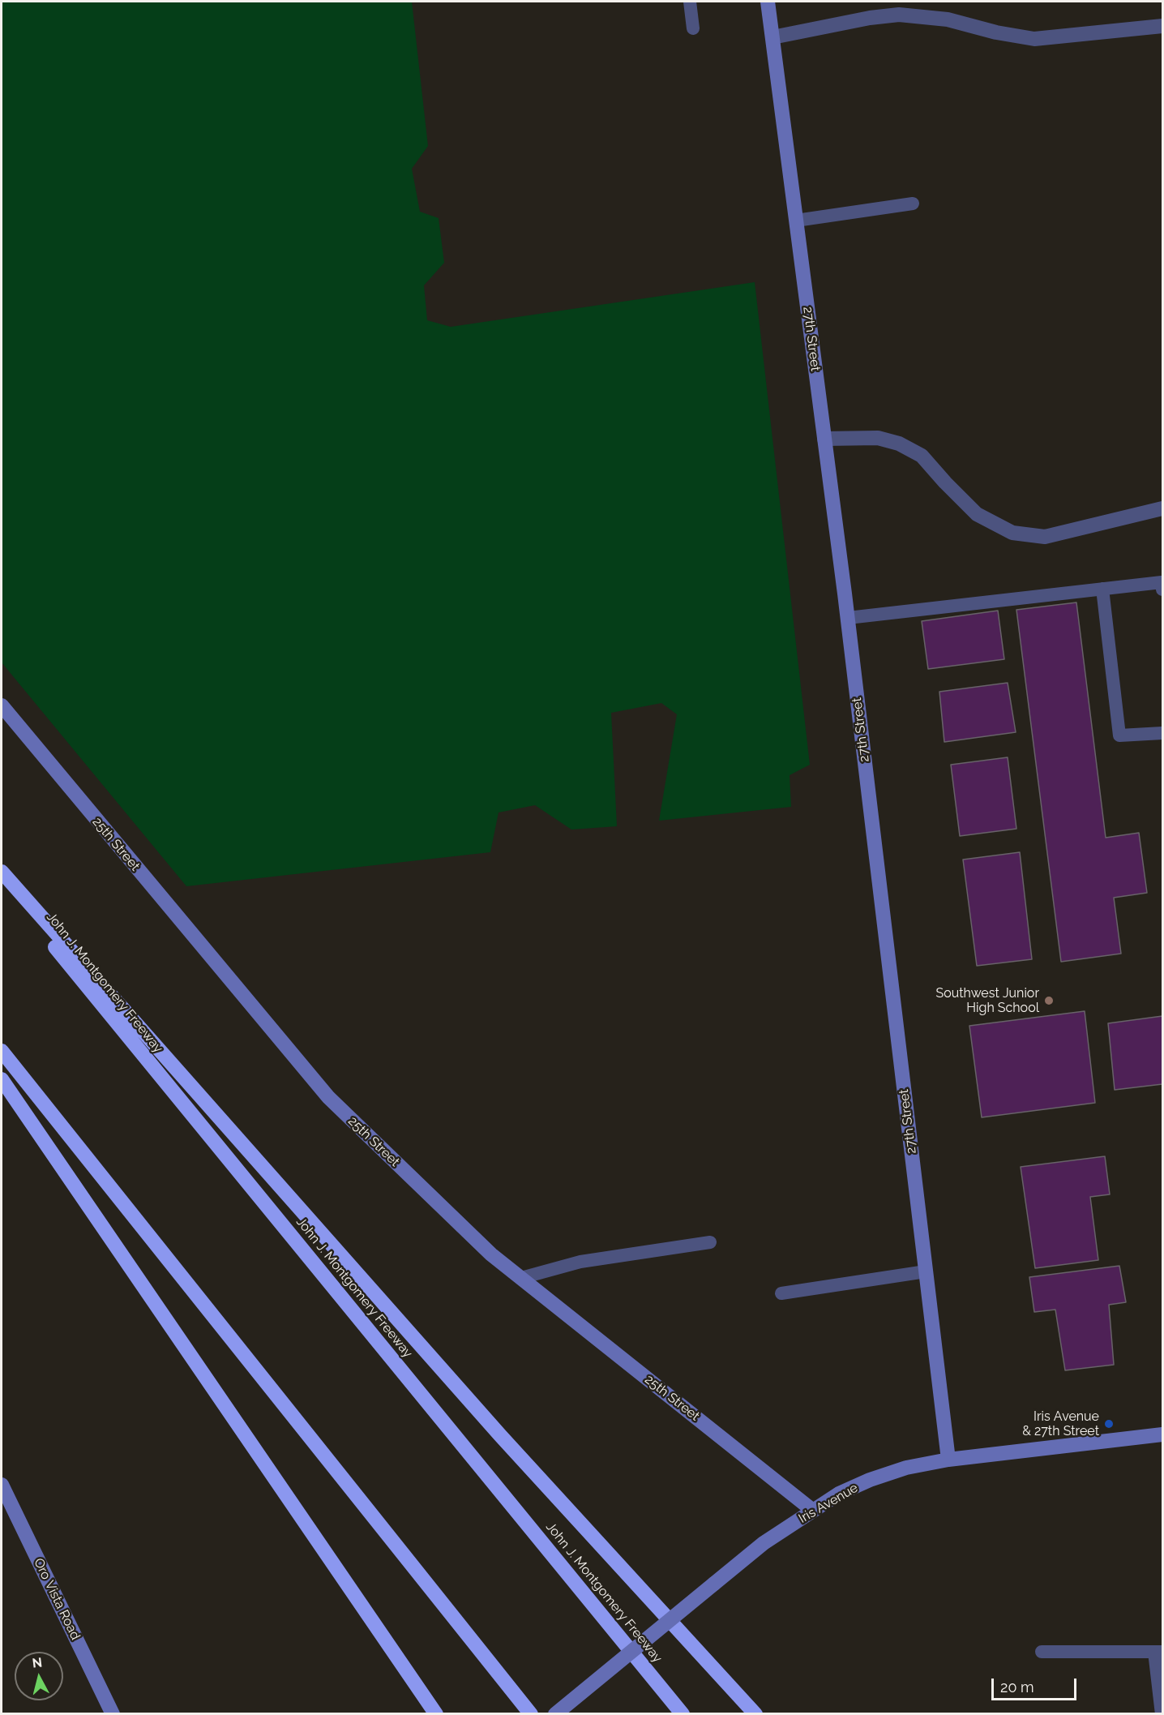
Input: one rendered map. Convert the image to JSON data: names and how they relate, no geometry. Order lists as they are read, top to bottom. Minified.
{"streets":{"highway":["John J. Montgomery Freeway"],"street":["27th Street","25th Street","Iris Avenue","Oro Vista Road"]},"crossings":[["27th Street","Iris Avenue"],["25th Street","Iris Avenue"]],"places":["Southwest Junior High School","Iris Avenue & 27th Street"],"scale_bar":"20 m","north":"top"}
